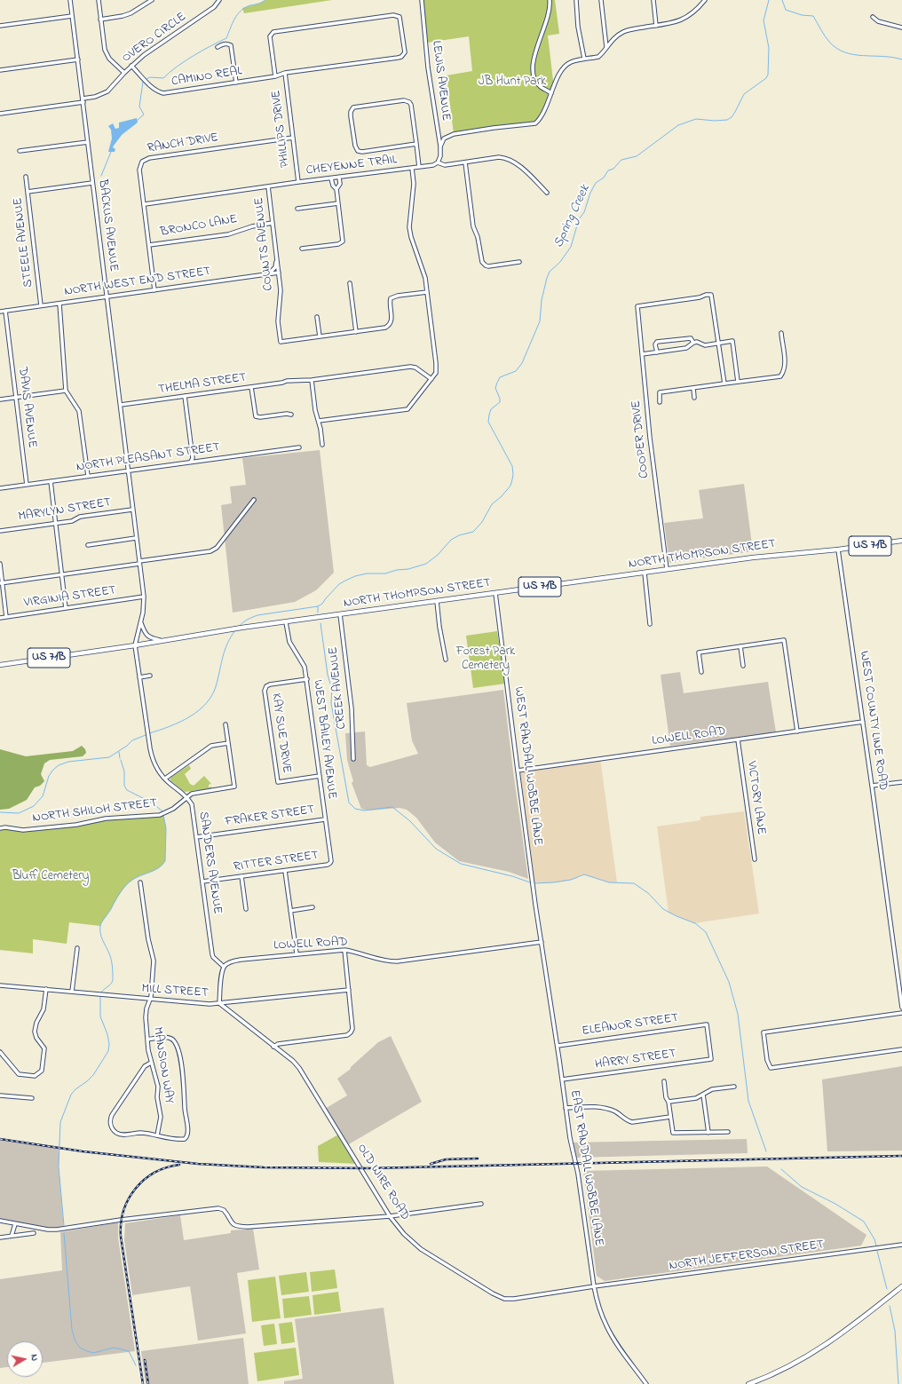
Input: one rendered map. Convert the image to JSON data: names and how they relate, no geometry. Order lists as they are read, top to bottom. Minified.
{"streets":{"main road":["US 71B","NORTH THOMPSON STREET"],"street":["OVERO CIRCLE","CAMINO REAL","LEWIS AVENUE","PHILLIPS DRIVE","RANCH DRIVE","CHEYENNE TRAIL","BACKUS AVENUE","BRONCO LANE","STEELE AVENUE","COUNTS AVENUE","NORTH WEST END STREET","THELMA STREET","DAVIS AVENUE","COOPER DRIVE","NORTH PLEASANT STREET","MARYLYN STREET","VIRGINIA STREET","CREEK AVENUE","WEST COUNTY LINE ROAD","KAY SUE DRIVE","LOWELL ROAD","WEST BAILEY AVENUE","WEST RANDALL WOBBE LANE","VICTORY LANE","NORTH SHILOH STREET","FRAKER STREET","RITTER STREET","SANDERS AVENUE","MILL STREET","ELEANOR STREET","HARRY STREET","MANSION WAY","EAST RANDALL WOBBE LANE","OLD WIRE ROAD","NORTH JEFFERSON STREET"]},"crossings":[["OVERO CIRCLE","CAMINO REAL"],["OVERO CIRCLE","BACKUS AVENUE"],["CAMINO REAL","PHILLIPS DRIVE"],["LEWIS AVENUE","CHEYENNE TRAIL"],["PHILLIPS DRIVE","RANCH DRIVE"],["PHILLIPS DRIVE","CHEYENNE TRAIL"],["RANCH DRIVE","CHEYENNE TRAIL"],["RANCH DRIVE","BRONCO LANE"],["RANCH DRIVE","NORTH WEST END STREET"],["CHEYENNE TRAIL","COUNTS AVENUE"],["BACKUS AVENUE","NORTH WEST END STREET"],["BACKUS AVENUE","THELMA STREET"],["BACKUS AVENUE","NORTH PLEASANT STREET"],["BACKUS AVENUE","MARYLYN STREET"],["BACKUS AVENUE","NORTH THOMPSON STREET"],["BACKUS AVENUE","VIRGINIA STREET"],["BACKUS AVENUE","SANDERS AVENUE"],["BRONCO LANE","COUNTS AVENUE"],["STEELE AVENUE","NORTH WEST END STREET"],["COUNTS AVENUE","NORTH WEST END STREET"],["NORTH WEST END STREET","DAVIS AVENUE"],["DAVIS AVENUE","NORTH PLEASANT STREET"],["COOPER DRIVE","NORTH THOMPSON STREET"],["US 71B","NORTH THOMPSON STREET"],["US 71B","WEST COUNTY LINE ROAD"],["NORTH THOMPSON STREET","CREEK AVENUE"],["NORTH THOMPSON STREET","WEST COUNTY LINE ROAD"],["NORTH THOMPSON STREET","WEST BAILEY AVENUE"],["NORTH THOMPSON STREET","WEST RANDALL WOBBE LANE"],["NORTH THOMPSON STREET","SANDERS AVENUE"],["WEST COUNTY LINE ROAD","LOWELL ROAD"],["KAY SUE DRIVE","WEST BAILEY AVENUE"],["LOWELL ROAD","WEST RANDALL WOBBE LANE"],["LOWELL ROAD","VICTORY LANE"],["LOWELL ROAD","SANDERS AVENUE"],["LOWELL ROAD","EAST RANDALL WOBBE LANE"],["WEST BAILEY AVENUE","FRAKER STREET"],["WEST BAILEY AVENUE","RITTER STREET"],["WEST RANDALL WOBBE LANE","EAST RANDALL WOBBE LANE"],["NORTH SHILOH STREET","SANDERS AVENUE"],["FRAKER STREET","SANDERS AVENUE"],["RITTER STREET","SANDERS AVENUE"],["MILL STREET","MANSION WAY"],["MILL STREET","OLD WIRE ROAD"],["ELEANOR STREET","HARRY STREET"],["ELEANOR STREET","EAST RANDALL WOBBE LANE"],["HARRY STREET","EAST RANDALL WOBBE LANE"],["EAST RANDALL WOBBE LANE","OLD WIRE ROAD"],["EAST RANDALL WOBBE LANE","NORTH JEFFERSON STREET"],["OLD WIRE ROAD","NORTH JEFFERSON STREET"]],"water":["Spring Creek"],"parks":["JB Hunt Park","Forest Park Cemetery","Bluff Cemetery"],"north":"right"}
